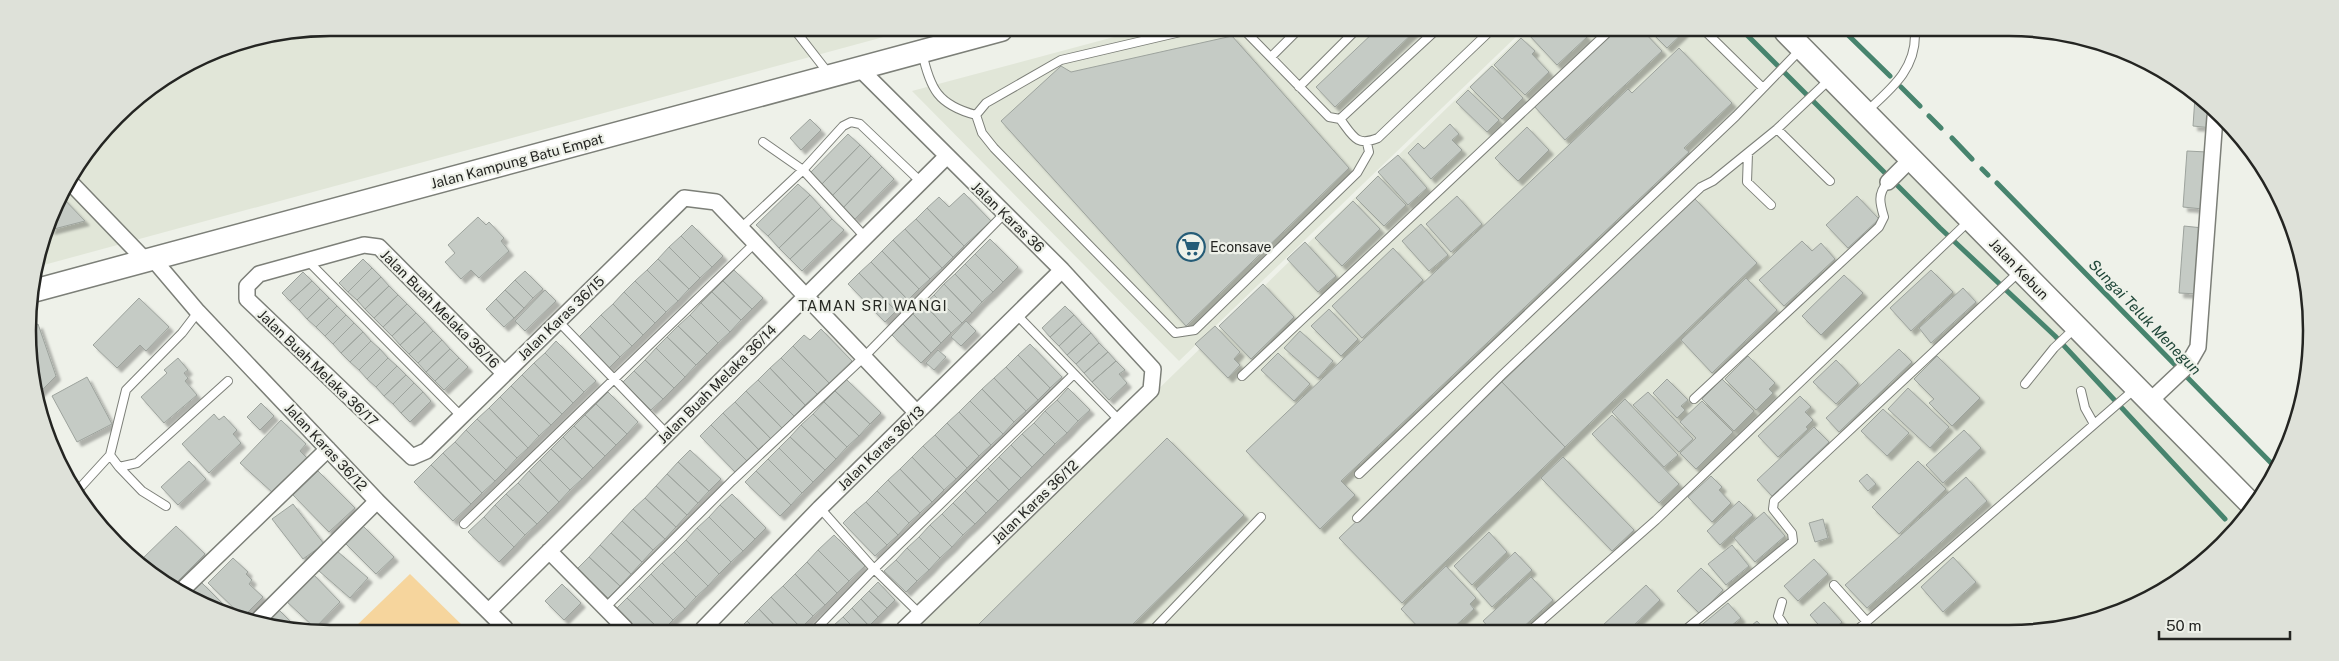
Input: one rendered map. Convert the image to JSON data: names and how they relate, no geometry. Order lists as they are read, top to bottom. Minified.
{"streets":{"main road":["Jalan Kampung Batu Empat","Jalan Kebun"],"street":["Jalan Karas 36","Jalan Buah Melaka 36/16","Jalan Karas 36/15","Jalan Buah Melaka 36/17","Jalan Buah Melaka 36/14","Jalan Karas 36/12","Jalan Karas 36/13"]},"crossings":[["Jalan Kampung Batu Empat","Jalan Karas 36"],["Jalan Kampung Batu Empat","Jalan Karas 36/12"],["Jalan Karas 36","Jalan Buah Melaka 36/14"],["Jalan Karas 36","Jalan Karas 36/12"],["Jalan Karas 36","Jalan Karas 36/13"],["Jalan Buah Melaka 36/16","Jalan Karas 36/15"],["Jalan Buah Melaka 36/16","Jalan Buah Melaka 36/17"],["Jalan Karas 36/15","Jalan Buah Melaka 36/17"],["Jalan Buah Melaka 36/14","Jalan Karas 36/12"]],"districts":["TAMAN SRI WANGI"],"water":["Sungai Teluk Menegun"],"places":{"supermarket":["Econsave"]},"scale_bar":"50 m"}
